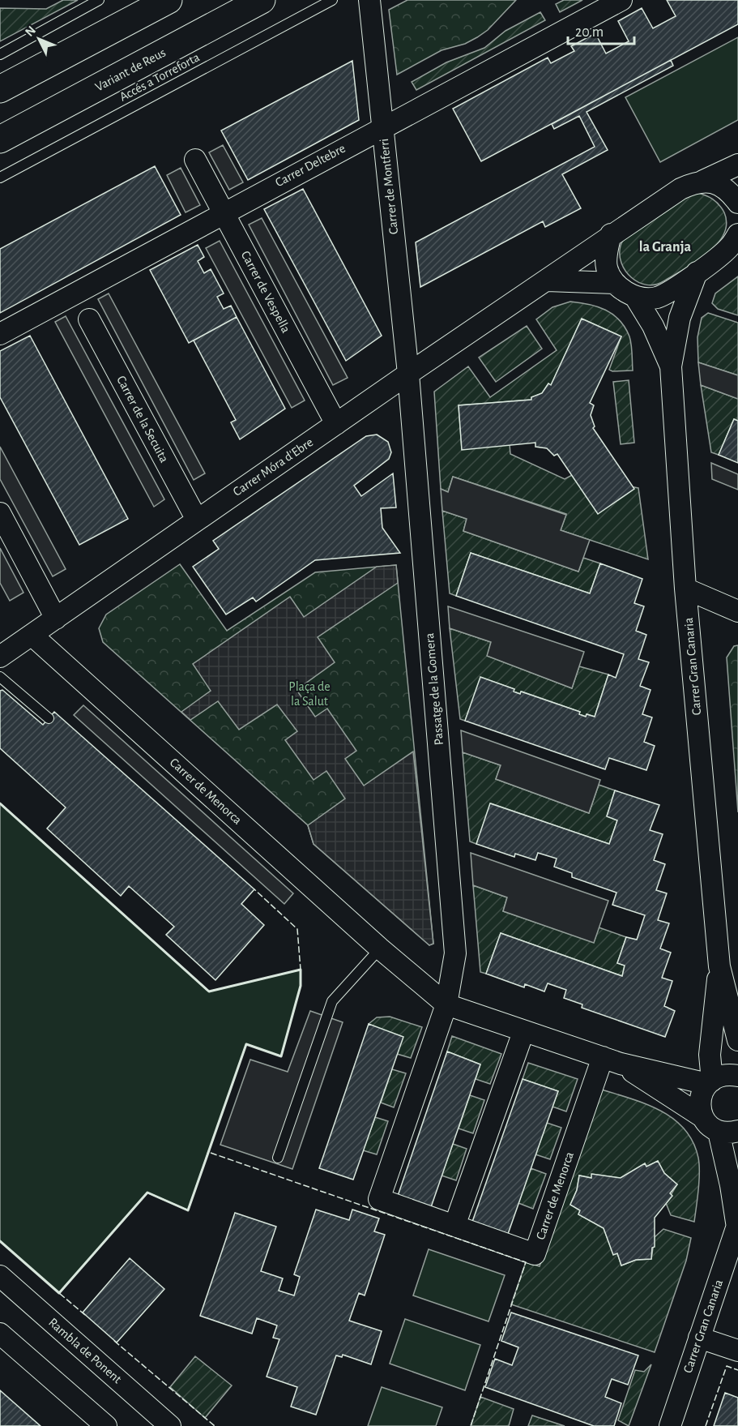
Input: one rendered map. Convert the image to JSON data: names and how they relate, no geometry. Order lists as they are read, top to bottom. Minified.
{"streets":{"highway":["Variant de Reus"],"street":["Carrer Deltebre","Carrer de Montferri","Carrer de Vespella","Carrer de la Secuita","Carrer Móra d'Ebre","Carrer Gran Canaria","Passatge de la Gomera","Carrer de Menorca","Rambla de Ponent"],"lane":["Accés a Torreforta"]},"crossings":[["Carrer Deltebre","Carrer de Montferri"],["Carrer Deltebre","Carrer de Vespella"],["Carrer de Montferri","Carrer Móra d'Ebre"],["Carrer de Montferri","Passatge de la Gomera"],["Carrer de Vespella","Carrer Móra d'Ebre"],["Carrer de la Secuita","Carrer Móra d'Ebre"],["Carrer Móra d'Ebre","Passatge de la Gomera"],["Carrer Móra d'Ebre","Carrer de Menorca"],["Carrer Gran Canaria","Carrer de Menorca"],["Passatge de la Gomera","Carrer de Menorca"]],"districts":["la Granja"],"parks":["Plaça de la Salut"],"scale_bar":"20 m","north":"top left"}
